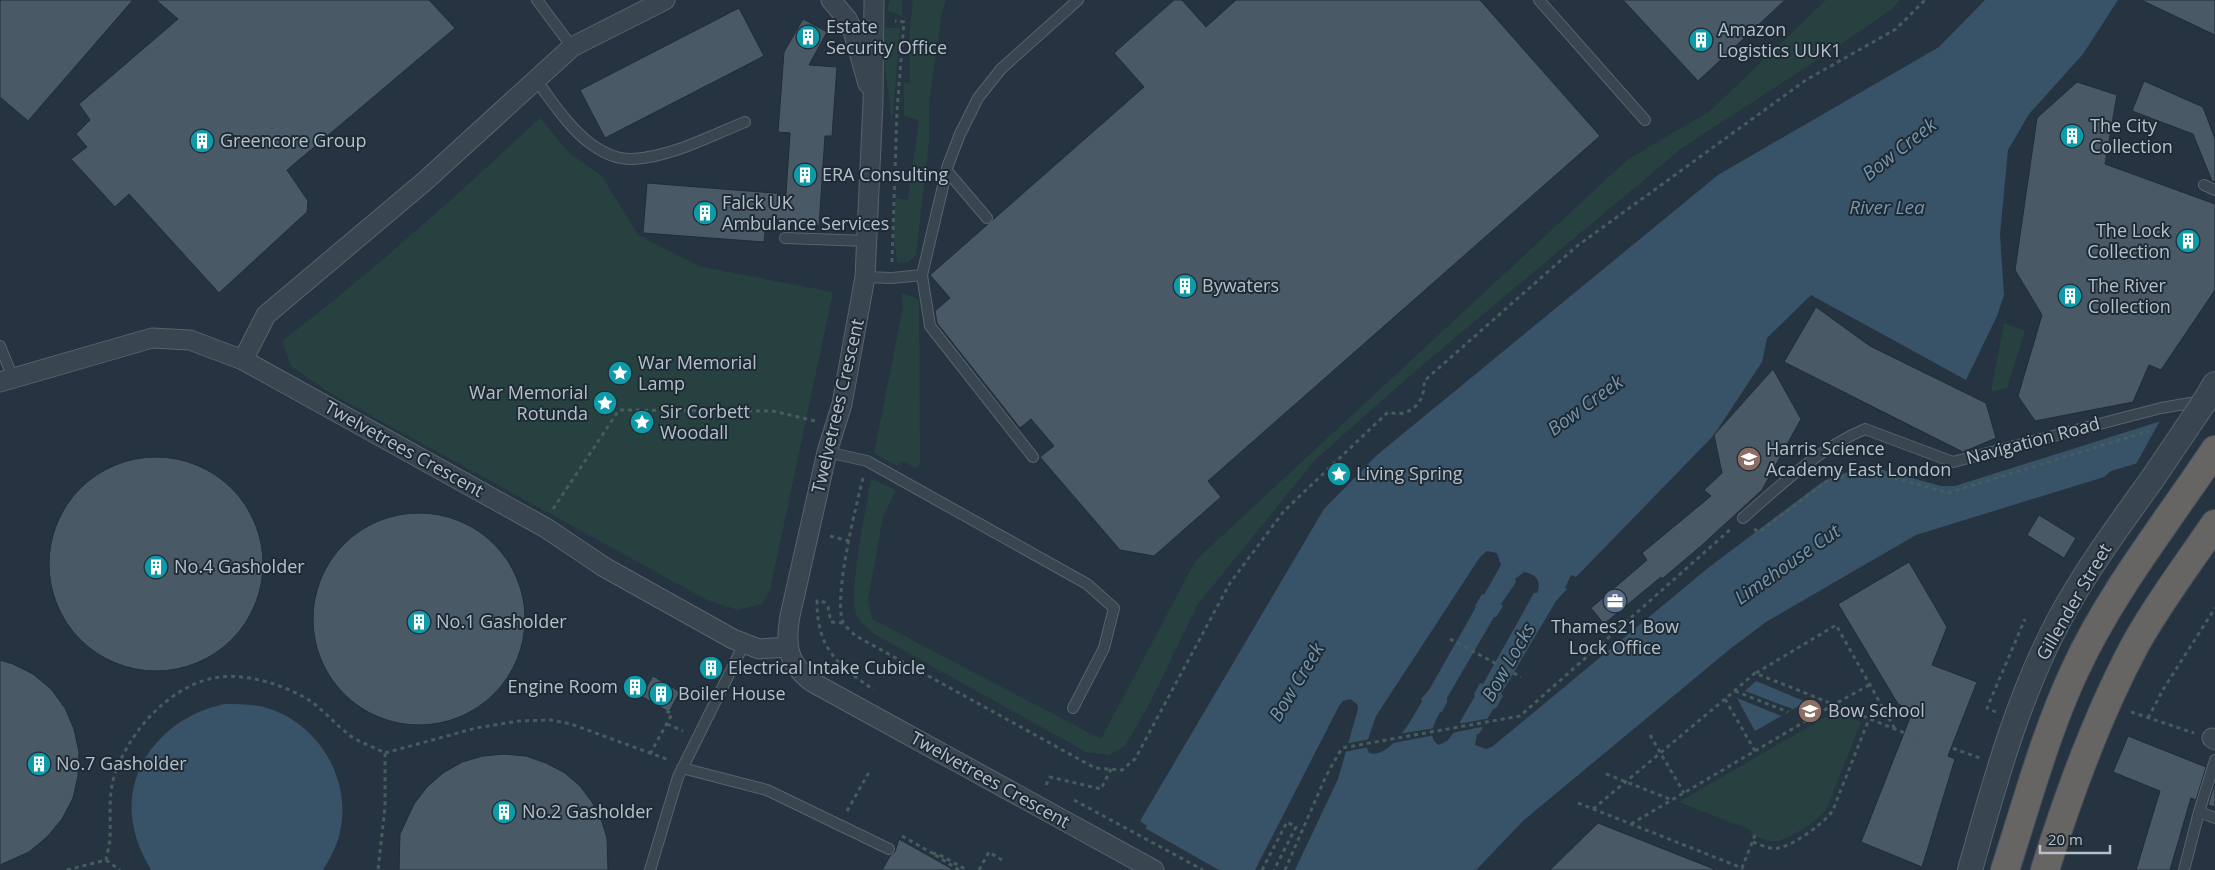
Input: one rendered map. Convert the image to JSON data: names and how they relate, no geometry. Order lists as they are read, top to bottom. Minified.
{"streets":{"street":["Twelvetrees Crescent","Gillender Street"],"lane":["Navigation Road"]},"crossings":[["Navigation Road","Gillender Street"]],"water":["Bow Creek","River Lea","Limehouse Cut","Bow Locks"],"places":{"building":["Estate Security Office","Amazon Logistics UUK1","The City Collection","Greencore Group","ERA Consulting","Falck UK Ambulance Services","The Lock Collection","Bywaters","The River Collection","No.4 Gasholder","No.1 Gasholder","Electrical Intake Cubicle","Engine Room","Boiler House","No.7 Gasholder","No.2 Gasholder"],"place":["War Memorial Lamp","War Memorial Rotunda","Sir Corbett Woodall","Living Spring"],"school or university":["Harris Science Academy East London","Bow School"],"office":["Thames21 Bow Lock Office"]},"scale_bar":"20 m"}
